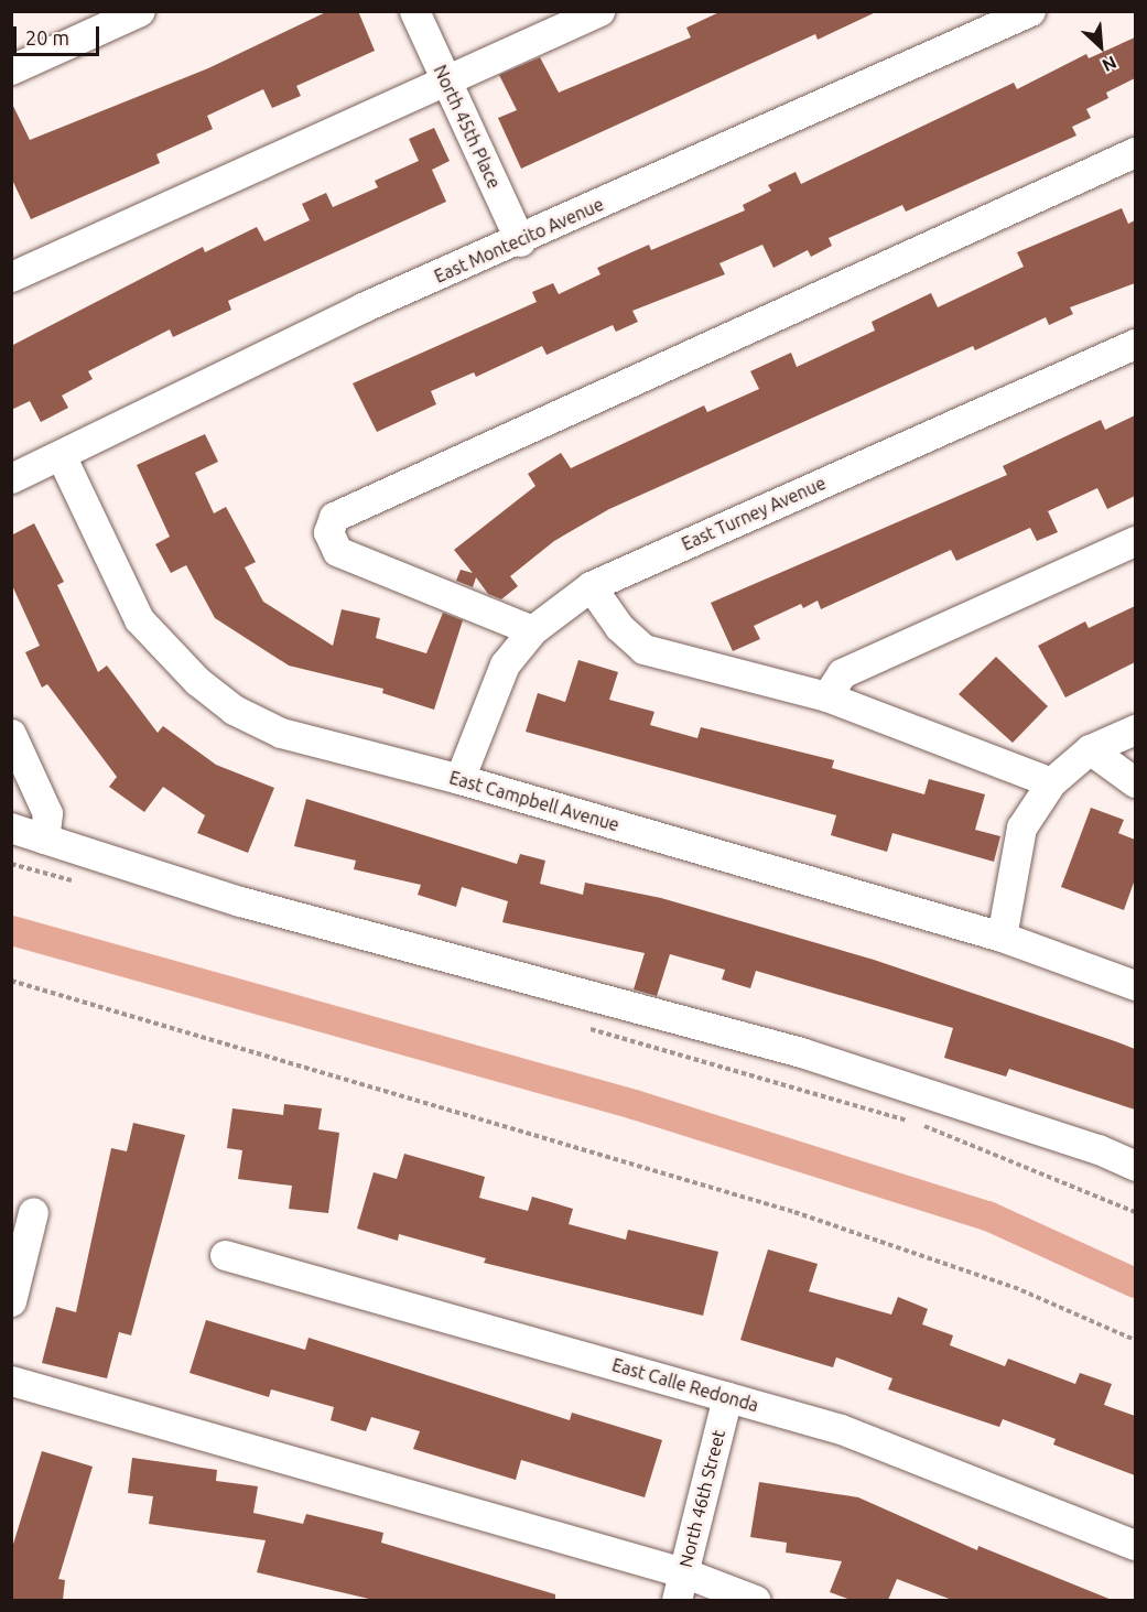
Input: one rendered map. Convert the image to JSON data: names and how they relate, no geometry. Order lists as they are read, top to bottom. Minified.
{"streets":{"street":["North 45th Place","East Montecito Avenue","East Turney Avenue","East Campbell Avenue","East Calle Redonda","North 46th Street"]},"crossings":[["North 45th Place","East Montecito Avenue"],["East Montecito Avenue","East Campbell Avenue"],["East Turney Avenue","East Campbell Avenue"],["East Calle Redonda","North 46th Street"]],"scale_bar":"20 m","north":"bottom right"}
